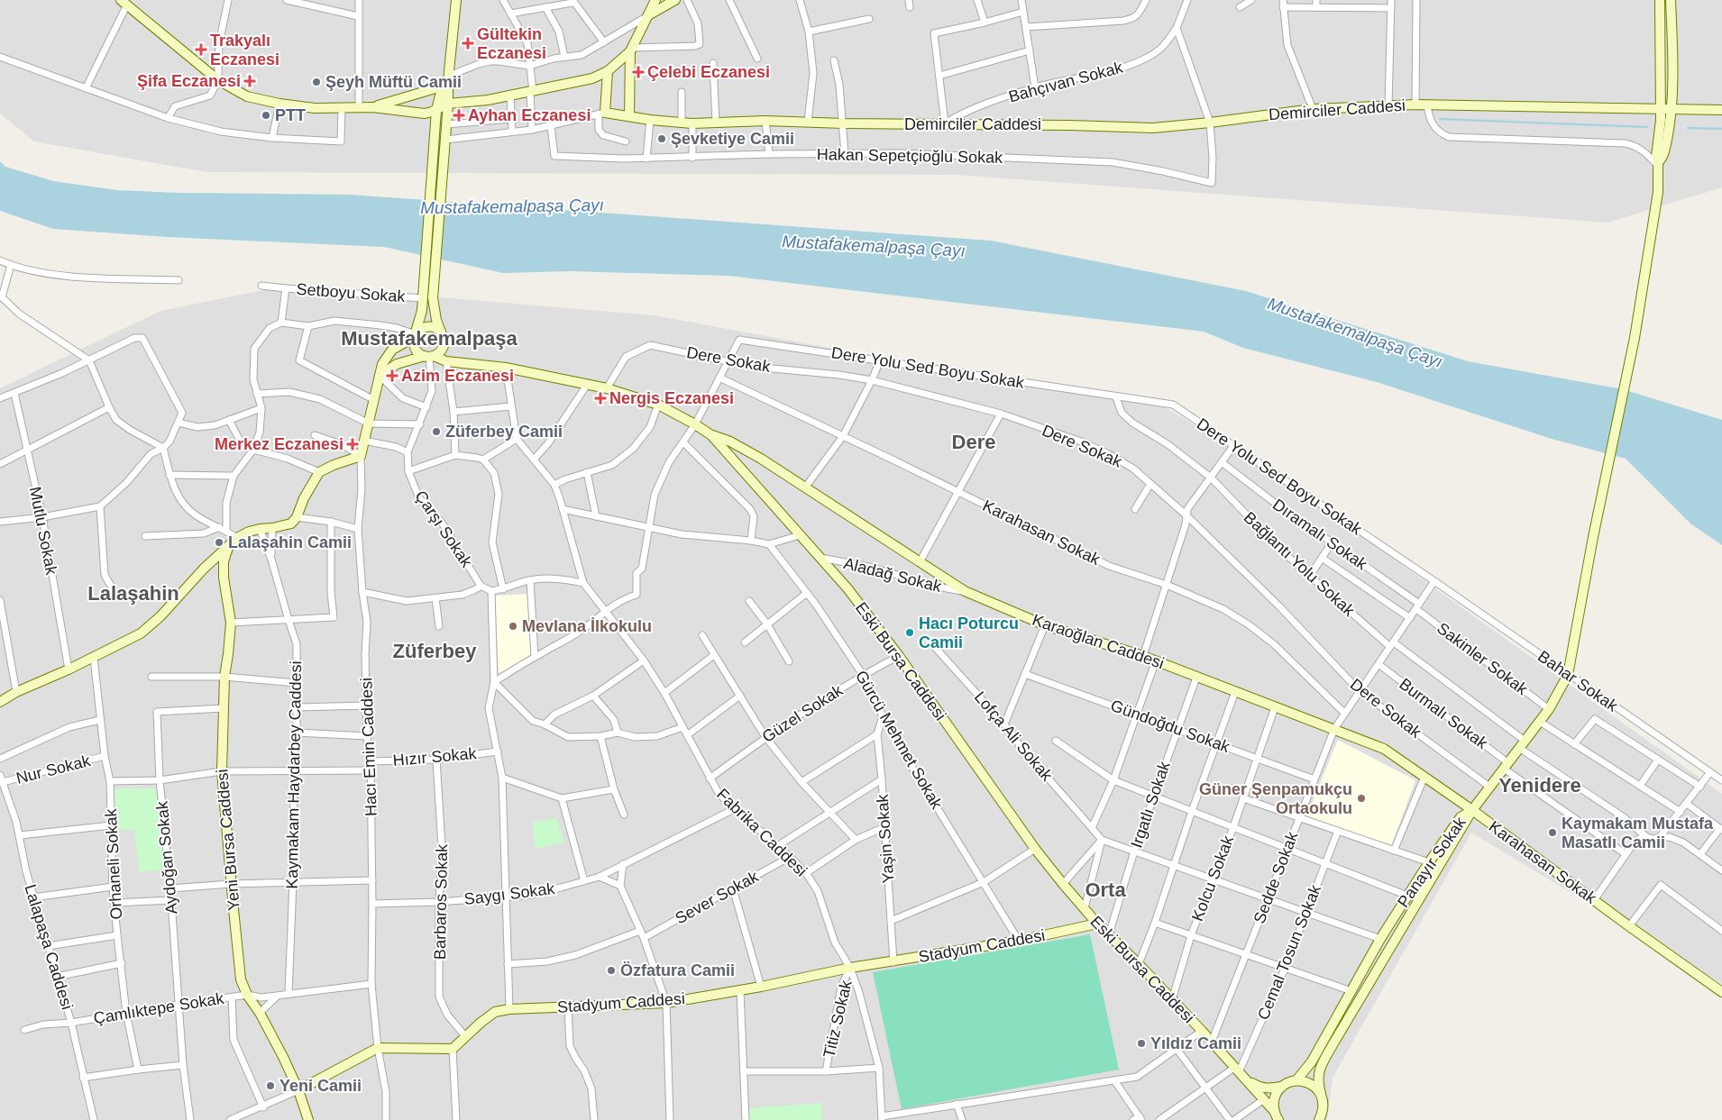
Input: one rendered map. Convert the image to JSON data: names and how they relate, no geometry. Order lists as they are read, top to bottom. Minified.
{"streets":{"street":["Bahçıvan Sokak","Demirciler Caddesi","Hakan Sepetçioğlu Sokak","Setboyu Sokak","Dere Sokak","Dere Yolu Sed Boyu Sokak","Çarşı Sokak","Mutlu Sokak","Karahasan Sokak","Dıramalı Sokak","Bağlantı Yolu Sokak","Aladağ Sokak","Karaoğlan Caddesi","Sakinler Sokak","Eski Bursa Caddesi","Bahar Sokak","Güzel Sokak","Burmalı Sokak","Gündoğdu Sokak","Lofça Ali Sokak","Gürcü Mehmet Sokak","Hacı Emin Caddesi","Hızır Sokak","Nur Sokak","Kaymakam Haydarbey Caddesi","Irgatlı Sokak","Fabrika Caddesi","Yaşin Sokak","Yeni Bursa Caddesi","Aydoğan Sokak","Panayır Sokak","Orhaneli Sokak","Sedde Sokak","Kolcu Sokak","Saygı Sokak","Sever Sokak","Barbaros Sokak","Stadyum Caddesi","Lalapaşa Caddesi","Cemal Tosun Sokak","Çamlıktepe Sokak","Titiz Sokak"]},"crossings":[["Bahçıvan Sokak","Demirciler Caddesi"],["Demirciler Caddesi","Hakan Sepetçioğlu Sokak"],["Dere Sokak","Dere Yolu Sed Boyu Sokak"],["Dere Sokak","Eski Bursa Caddesi"],["Dere Sokak","Sedde Sokak"],["Dere Yolu Sed Boyu Sokak","Bahar Sokak"],["Dere Yolu Sed Boyu Sokak","Sedde Sokak"],["Çarşı Sokak","Eski Bursa Caddesi"],["Çarşı Sokak","Hacı Emin Caddesi"],["Karahasan Sokak","Karaoğlan Caddesi"],["Karahasan Sokak","Panayır Sokak"],["Karahasan Sokak","Sedde Sokak"],["Dıramalı Sokak","Sakinler Sokak"],["Dıramalı Sokak","Sedde Sokak"],["Bağlantı Yolu Sokak","Sedde Sokak"],["Aladağ Sokak","Karaoğlan Caddesi"],["Aladağ Sokak","Eski Bursa Caddesi"],["Karaoğlan Caddesi","Eski Bursa Caddesi"],["Karaoğlan Caddesi","Irgatlı Sokak"],["Karaoğlan Caddesi","Sedde Sokak"],["Karaoğlan Caddesi","Kolcu Sokak"],["Sakinler Sokak","Sedde Sokak"],["Eski Bursa Caddesi","Güzel Sokak"],["Eski Bursa Caddesi","Hacı Emin Caddesi"],["Eski Bursa Caddesi","Irgatlı Sokak"],["Eski Bursa Caddesi","Sedde Sokak"],["Eski Bursa Caddesi","Kolcu Sokak"],["Eski Bursa Caddesi","Stadyum Caddesi"],["Eski Bursa Caddesi","Cemal Tosun Sokak"],["Bahar Sokak","Sedde Sokak"],["Güzel Sokak","Gürcü Mehmet Sokak"],["Güzel Sokak","Fabrika Caddesi"],["Burmalı Sokak","Sedde Sokak"],["Gündoğdu Sokak","Irgatlı Sokak"],["Gündoğdu Sokak","Sedde Sokak"],["Gündoğdu Sokak","Kolcu Sokak"],["Gürcü Mehmet Sokak","Yaşin Sokak"],["Gürcü Mehmet Sokak","Stadyum Caddesi"],["Hacı Emin Caddesi","Hızır Sokak"],["Hacı Emin Caddesi","Saygı Sokak"],["Hacı Emin Caddesi","Çamlıktepe Sokak"],["Hızır Sokak","Barbaros Sokak"],["Nur Sokak","Orhaneli Sokak"],["Nur Sokak","Lalapaşa Caddesi"],["Kaymakam Haydarbey Caddesi","Çamlıktepe Sokak"],["Fabrika Caddesi","Saygı Sokak"],["Fabrika Caddesi","Sever Sokak"],["Fabrika Caddesi","Stadyum Caddesi"],["Fabrika Caddesi","Titiz Sokak"],["Yaşin Sokak","Stadyum Caddesi"],["Yeni Bursa Caddesi","Aydoğan Sokak"],["Yeni Bursa Caddesi","Çamlıktepe Sokak"],["Aydoğan Sokak","Çamlıktepe Sokak"],["Orhaneli Sokak","Çamlıktepe Sokak"],["Saygı Sokak","Barbaros Sokak"],["Barbaros Sokak","Stadyum Caddesi"],["Stadyum Caddesi","Titiz Sokak"],["Lalapaşa Caddesi","Çamlıktepe Sokak"]],"districts":["Mustafakemalpaşa","Dere","Lalaşahin","Züferbey","Yenidere","Orta"],"water":["Mustafakemalpaşa Çayı"],"places":{"health":["Gültekin Eczanesi","Trakyalı Eczanesi","Çelebi Eczanesi","Şifa Eczanesi","Ayhan Eczanesi","Azim Eczanesi","Nergis Eczanesi","Merkez Eczanesi"],"other":["Şeyh Müftü Camii","PTT","Şevketiye Camii","Züferbey Camii","Lalaşahin Camii","Mevlana İlkokulu","Hacı Poturcu Camii","Güner Şenpamukçu Ortaokulu","Kaymakam Mustafa Masatlı Camii","Özfatura Camii","Yıldız Camii","Yeni Camii"]}}
